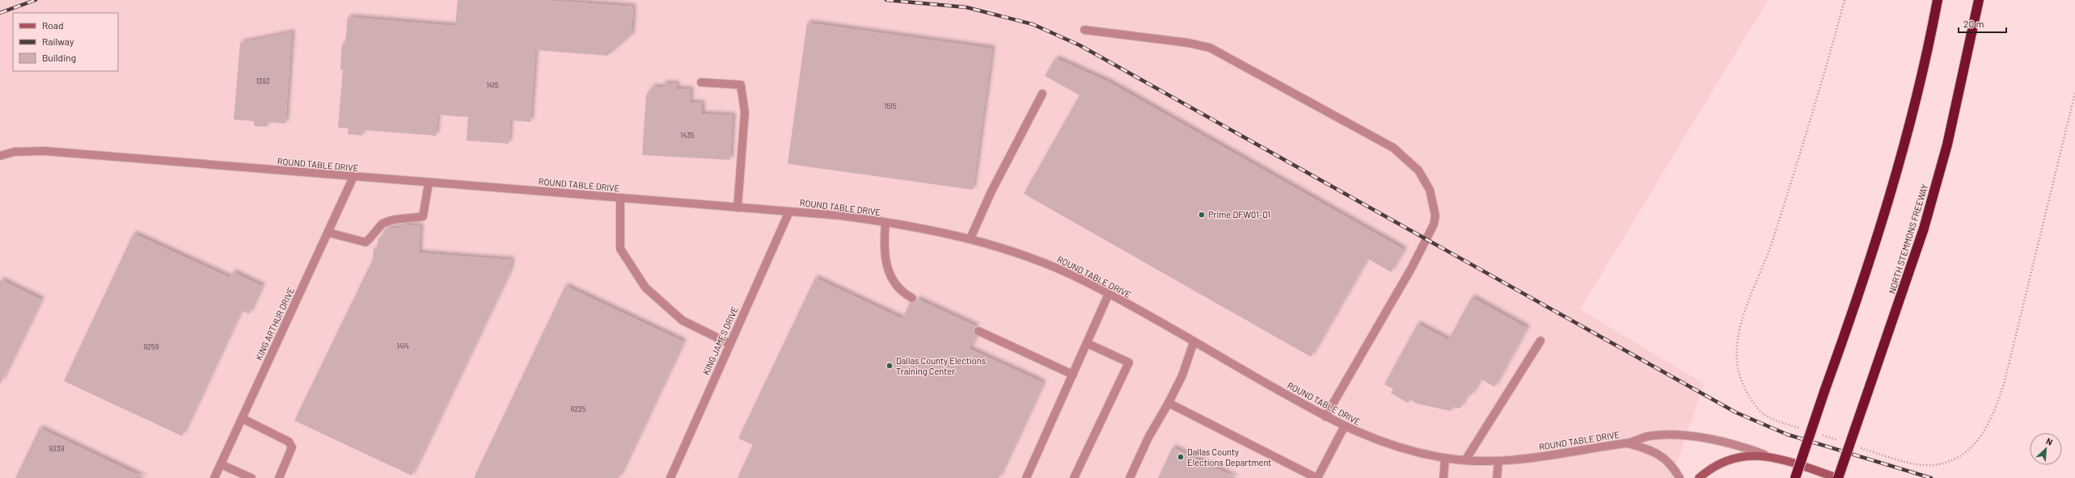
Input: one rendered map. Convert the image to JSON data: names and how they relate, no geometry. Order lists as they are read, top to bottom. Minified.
{"streets":{"highway":["NORTH STEMMONS FREEWAY"],"street":["ROUND TABLE DRIVE","KING ARTHUR DRIVE","KING JAMES DRIVE"]},"crossings":[["ROUND TABLE DRIVE","NORTH STEMMONS FREEWAY"],["ROUND TABLE DRIVE","KING ARTHUR DRIVE"],["ROUND TABLE DRIVE","KING JAMES DRIVE"]],"places":["Prime DFW01-01","Dallas County Elections Training Center","Dallas County Elections Department"],"house_numbers":["1393","1415","1515","1435","1414","9259","9225","9239"],"legend":["Road","Railway","Building"],"scale_bar":"20 m","north":"top right"}
